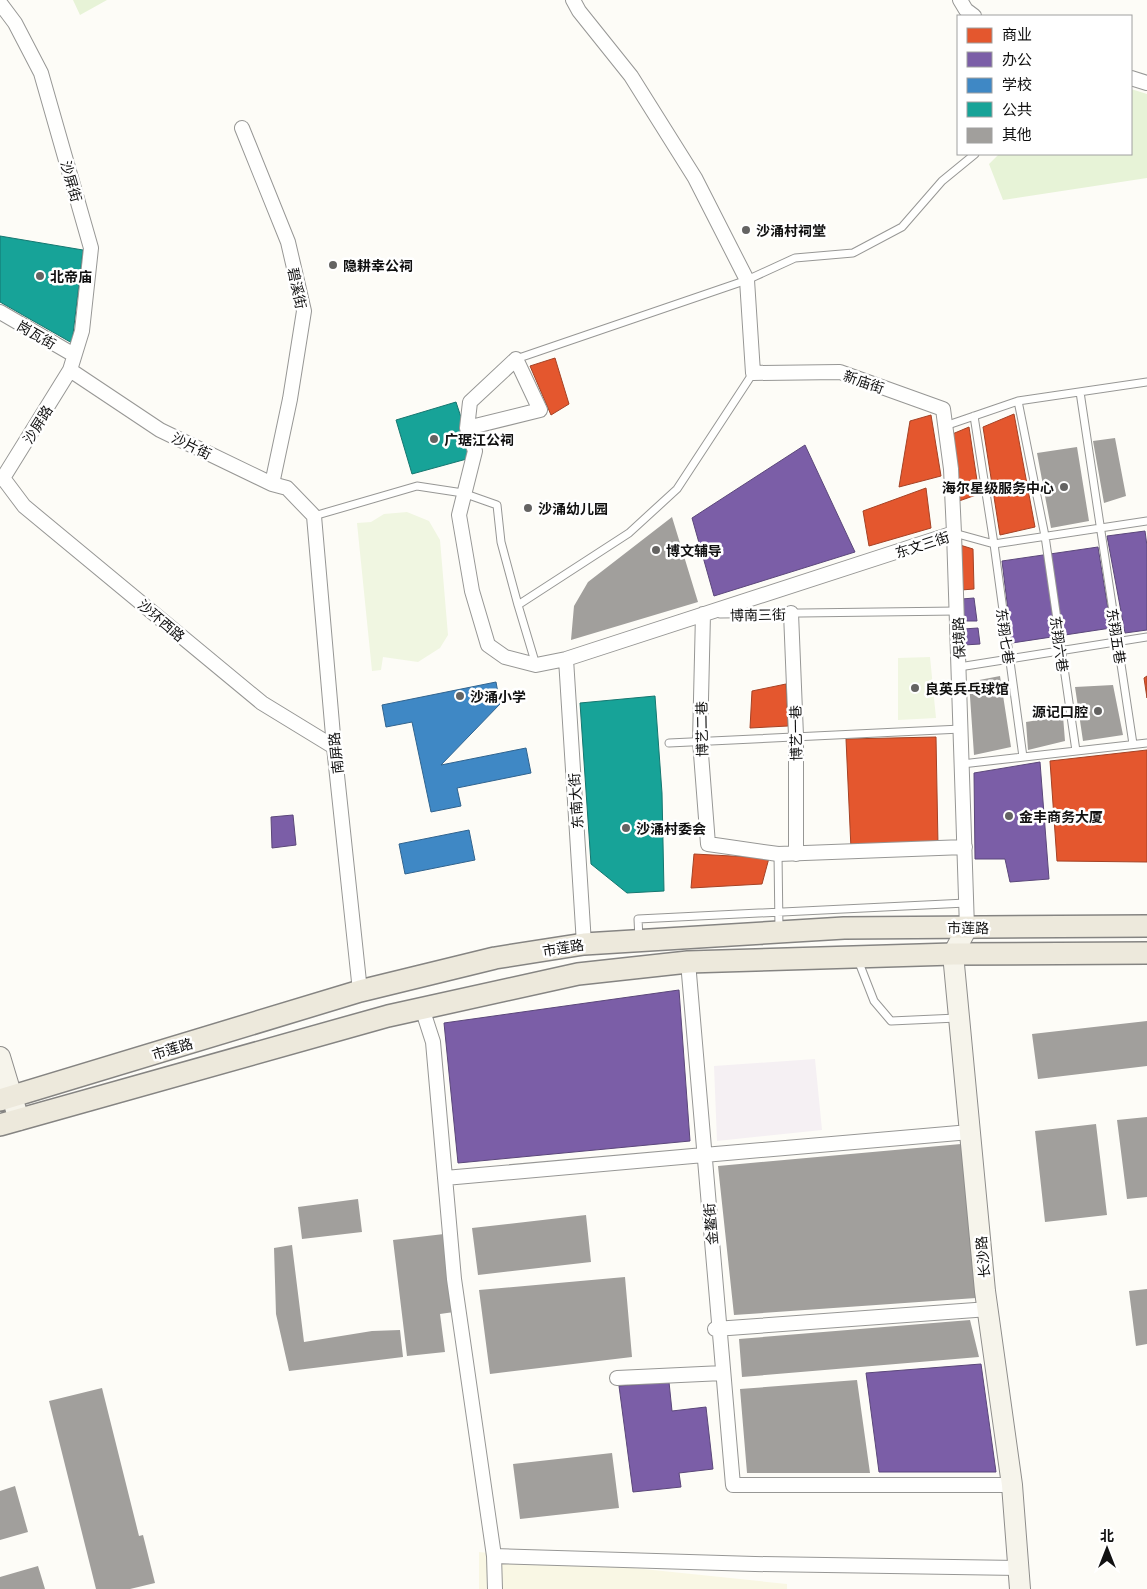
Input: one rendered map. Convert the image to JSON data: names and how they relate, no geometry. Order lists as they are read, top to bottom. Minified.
{"streets":{"main road":["市莲路"],"street":["沙屏街","碧溪街","岗瓦街","新庙街","沙屏路","沙片街","东文三街","博南三街","沙环西路","保境路","南屏路","东南大街","金鳌街","长沙路"],"lane":["东翔七巷","东翔五巷","东翔六巷","博艺二巷","博艺一巷"]},"crossings":[["沙屏街","岗瓦街"],["沙屏街","沙屏路"],["沙屏街","沙片街"],["碧溪街","沙片街"],["新庙街","保境路"],["沙屏路","沙片街"],["沙屏路","沙环西路"],["沙片街","南屏路"],["东文三街","博南三街"],["东文三街","东翔七巷"],["东文三街","东翔五巷"],["东文三街","保境路"],["东文三街","东翔六巷"],["东文三街","博艺二巷"],["博南三街","保境路"],["博南三街","博艺二巷"],["博南三街","博艺一巷"],["博南三街","东南大街"],["沙环西路","南屏路"],["保境路","市莲路"],["南屏路","市莲路"],["东南大街","市莲路"],["市莲路","金鳌街"],["市莲路","长沙路"],["金鳌街","长沙路"]],"places":["沙涌村祠堂","隐耕幸公祠","北帝庙","广琚江公祠","海尔星级服务中心","沙涌幼儿园","博文辅导","良英兵乓球馆","沙涌小学","源记口腔","金丰商务大厦","沙涌村委会"],"legend":["商业","办公","学校","公共","其他"],"north":"top"}
